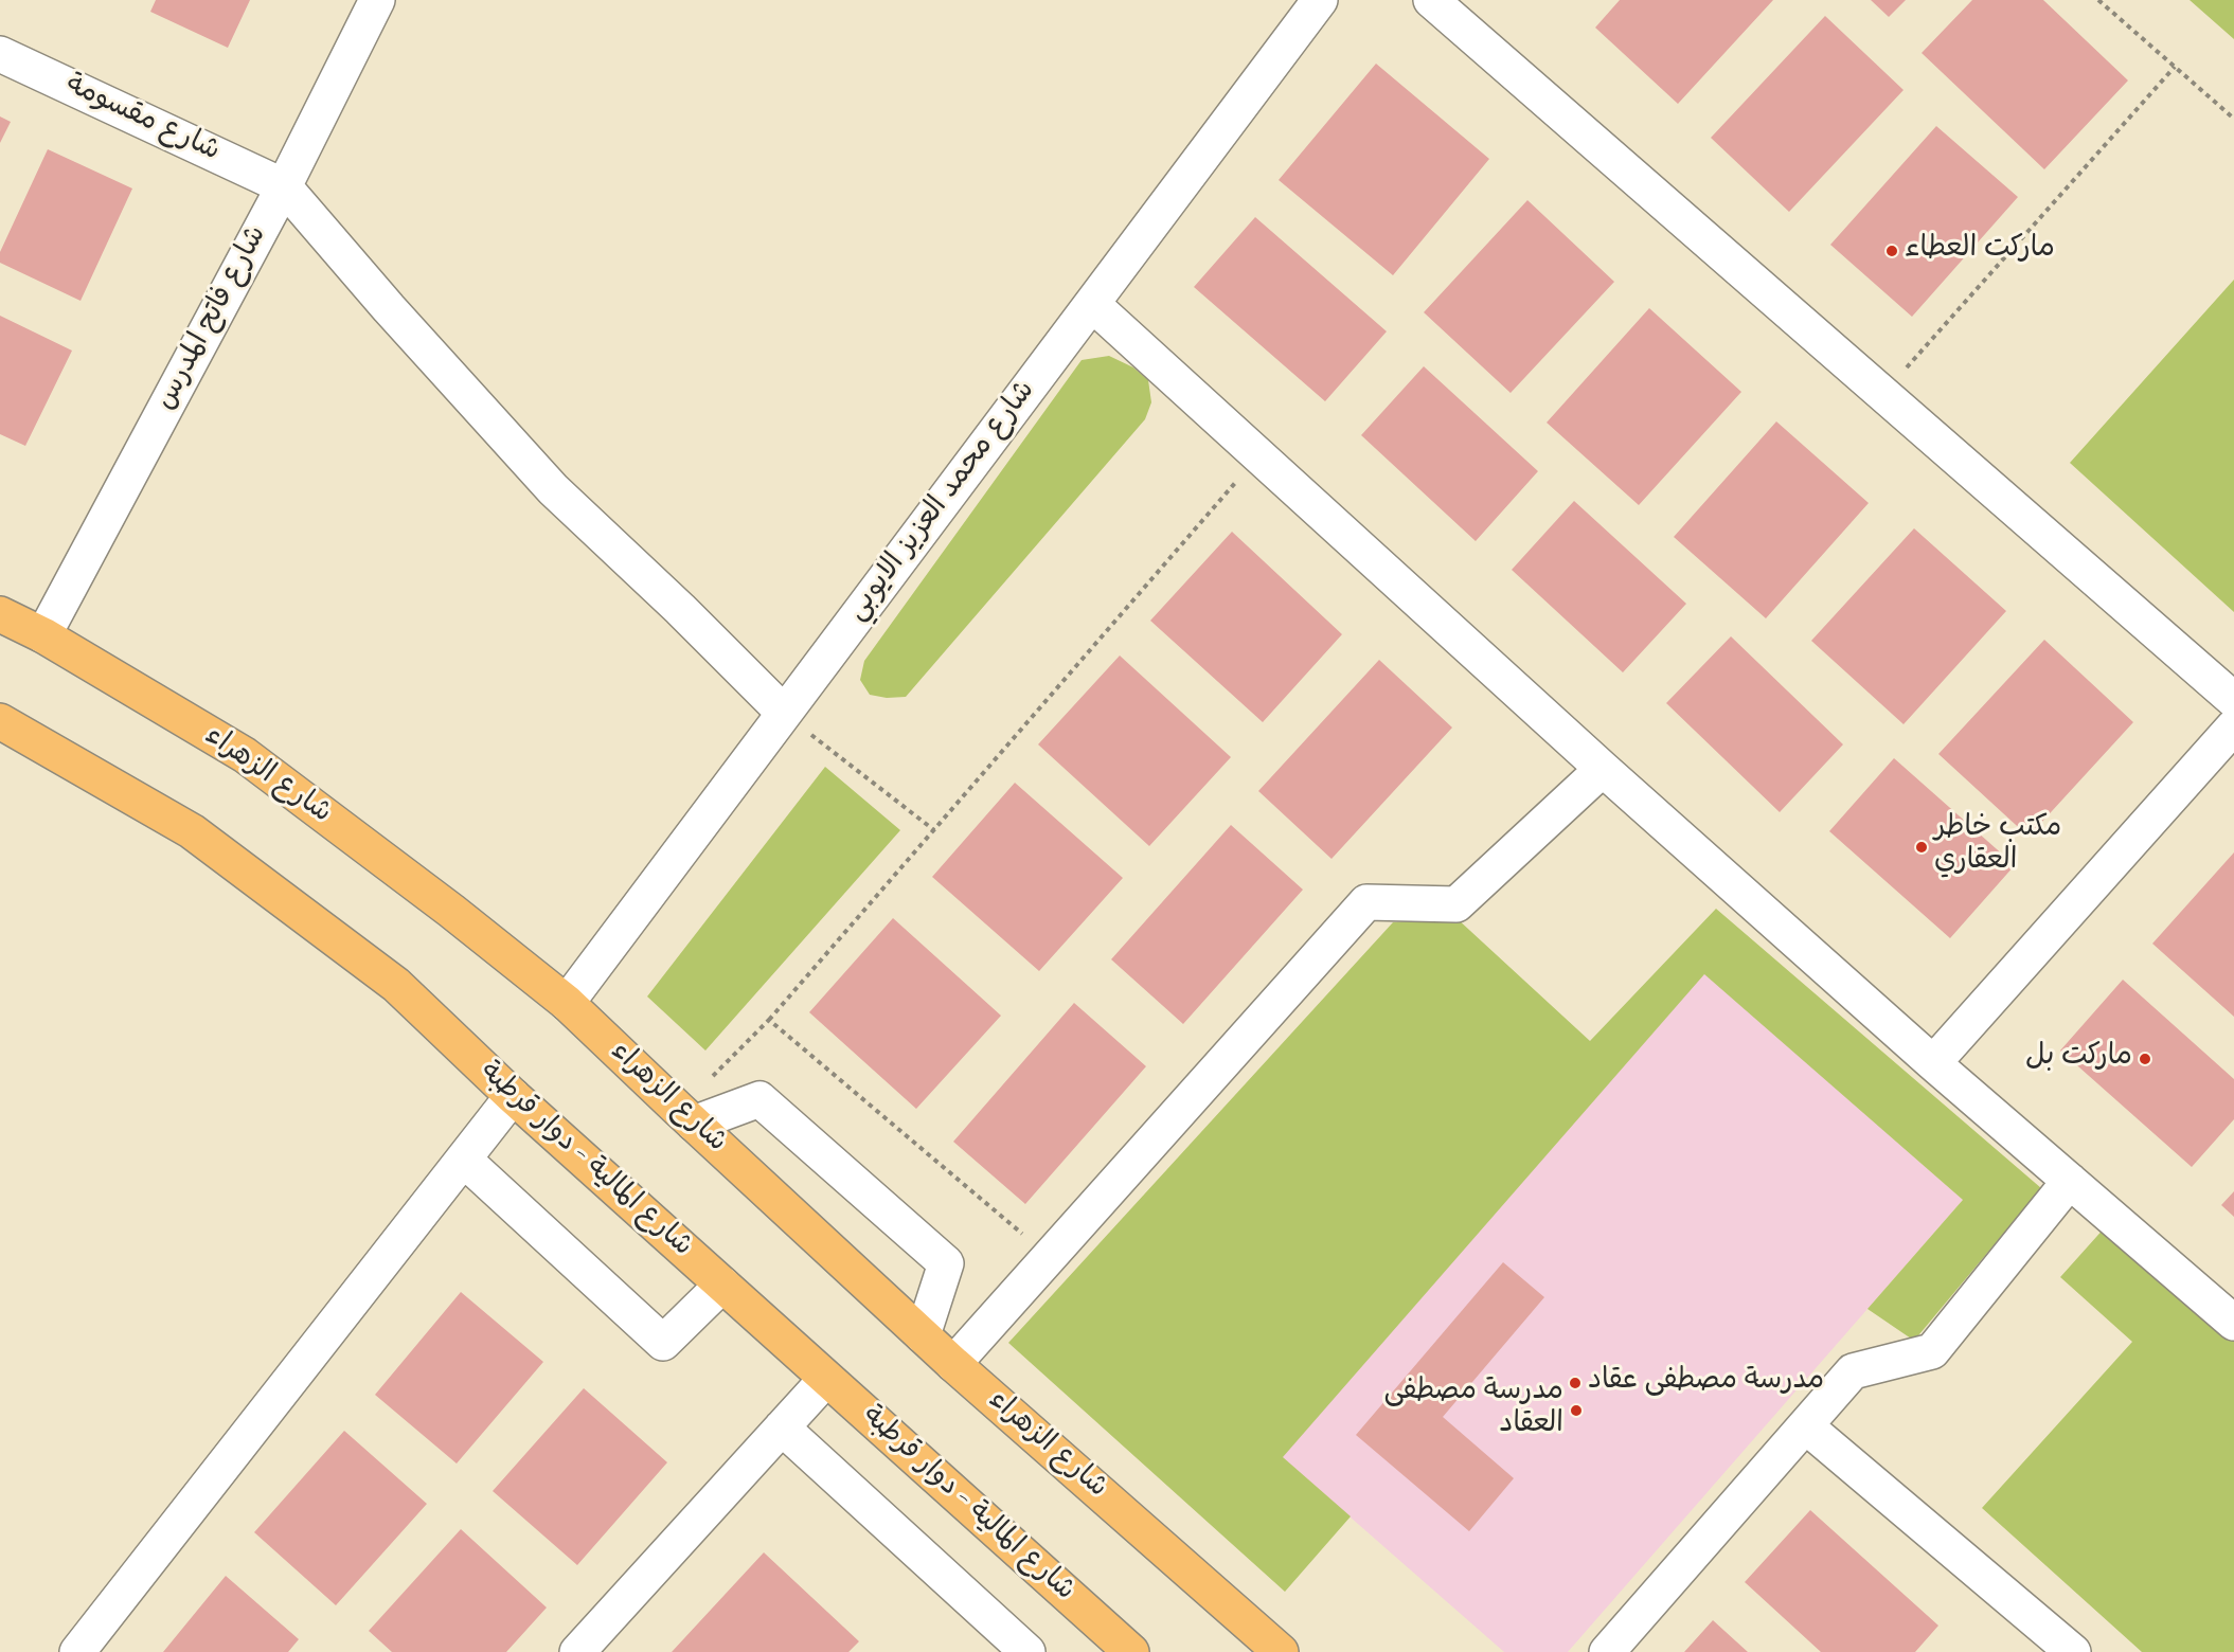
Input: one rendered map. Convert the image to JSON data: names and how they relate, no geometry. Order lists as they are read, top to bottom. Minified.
{"streets":{"main road":["شارع الزهراء","شارع المالية - دوار قرطبة"],"street":["شارع مقسومة","شارع فاتح المدرس","شارع محمد العزيز الايوبي"]},"crossings":[["شارع مقسومة","شارع فاتح المدرس"],["شارع فاتح المدرس","شارع الزهراء"],["شارع محمد العزيز الايوبي","شارع الزهراء"]],"places":["ماركت العطاء","مكتب خاطر العقاري","ماركت بل","مدرسة مصطفى عقاد","مدرسة مصطفى العقاد"]}
